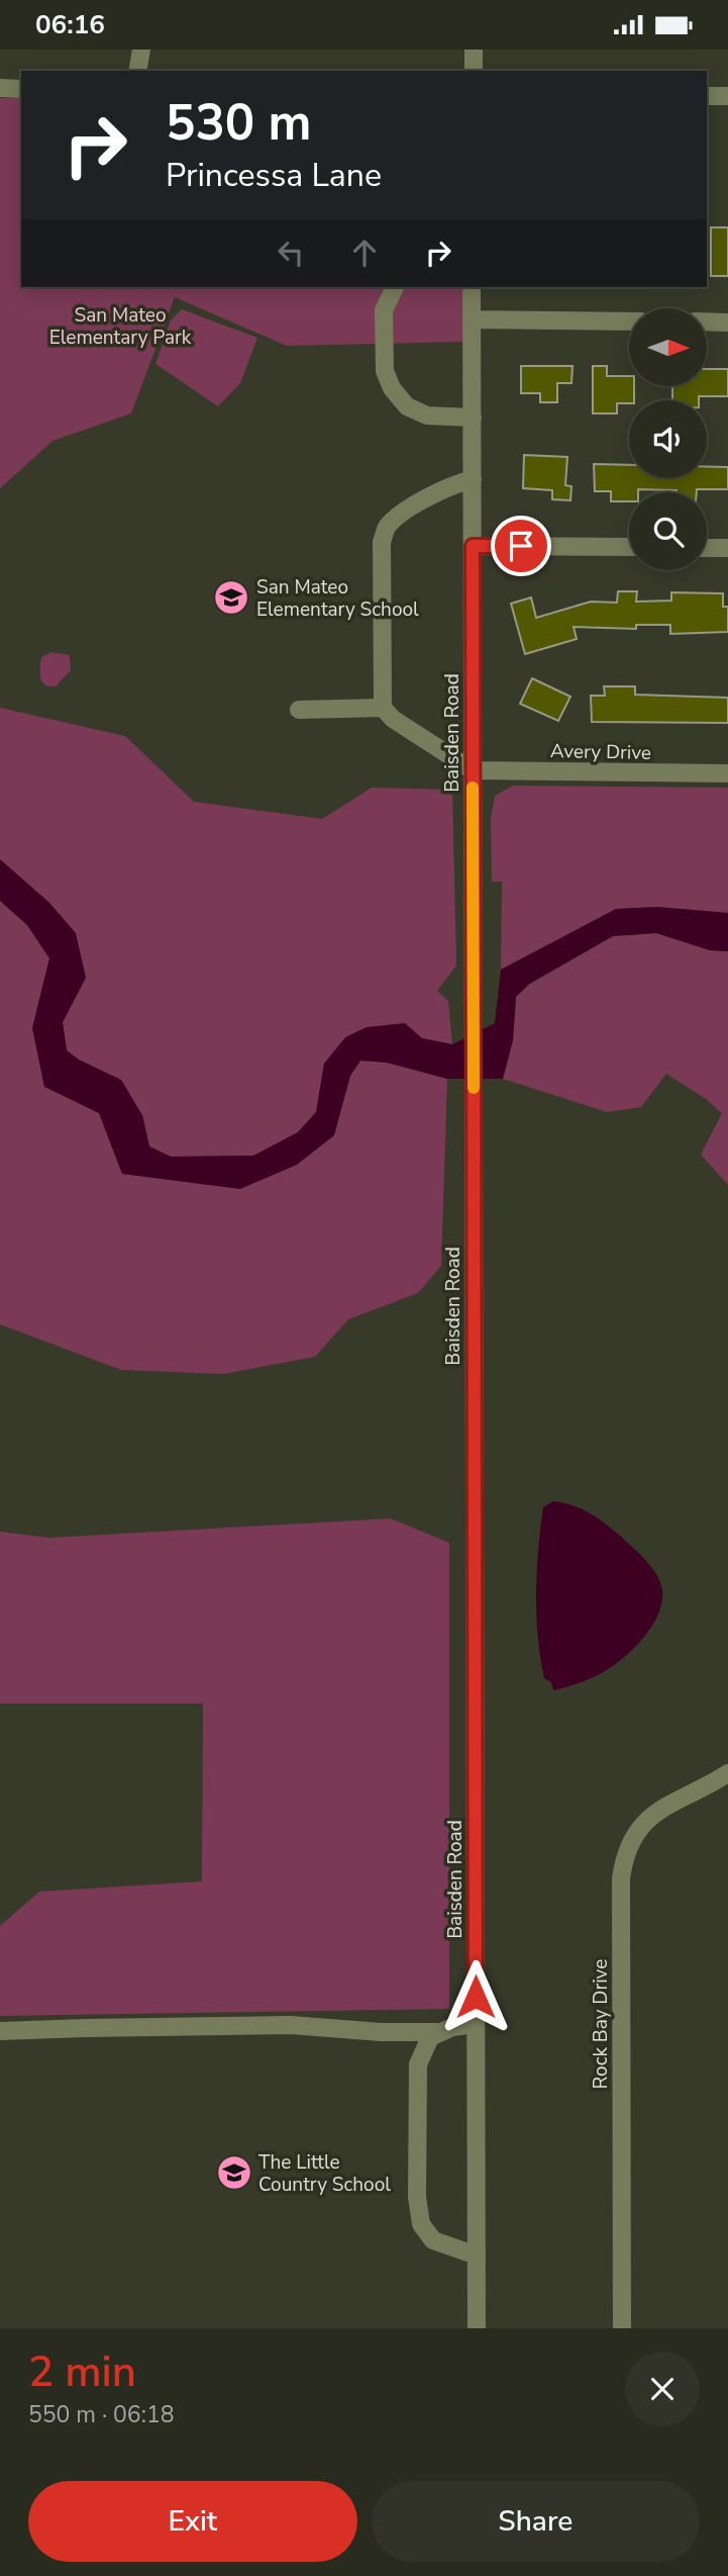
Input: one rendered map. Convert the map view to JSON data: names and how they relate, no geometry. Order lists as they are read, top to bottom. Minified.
{"streets":{"street":["Baisden Road","Avery Drive","Rock Bay Drive"]},"crossings":[["Baisden Road","Avery Drive"]],"parks":["San Mateo Elementary Park"],"places":{"school or university":["San Mateo Elementary School","The Little Country School"]},"north":"right","page":{"status":"06:16","turn":["530 m","Princessa Lane"],"heading":["2 min","550 m · 06:18"],"buttons":["Exit","Share"]}}
